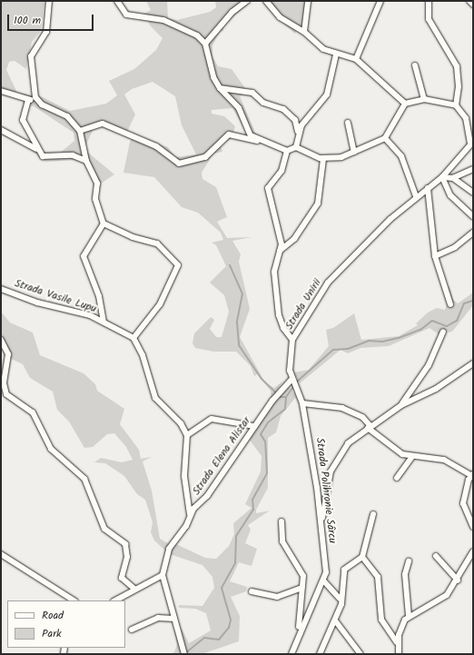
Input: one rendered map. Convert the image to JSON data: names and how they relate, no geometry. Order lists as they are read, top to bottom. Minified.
{"streets":{"street":["Strada Vasile Lupu","Strada Unirii","Strada Elena Alistar","Strada Polihronie Sârcu"]},"crossings":[["Strada Unirii","Strada Elena Alistar"],["Strada Unirii","Strada Polihronie Sârcu"]],"legend":["Road","Park"],"scale_bar":"100 m"}
